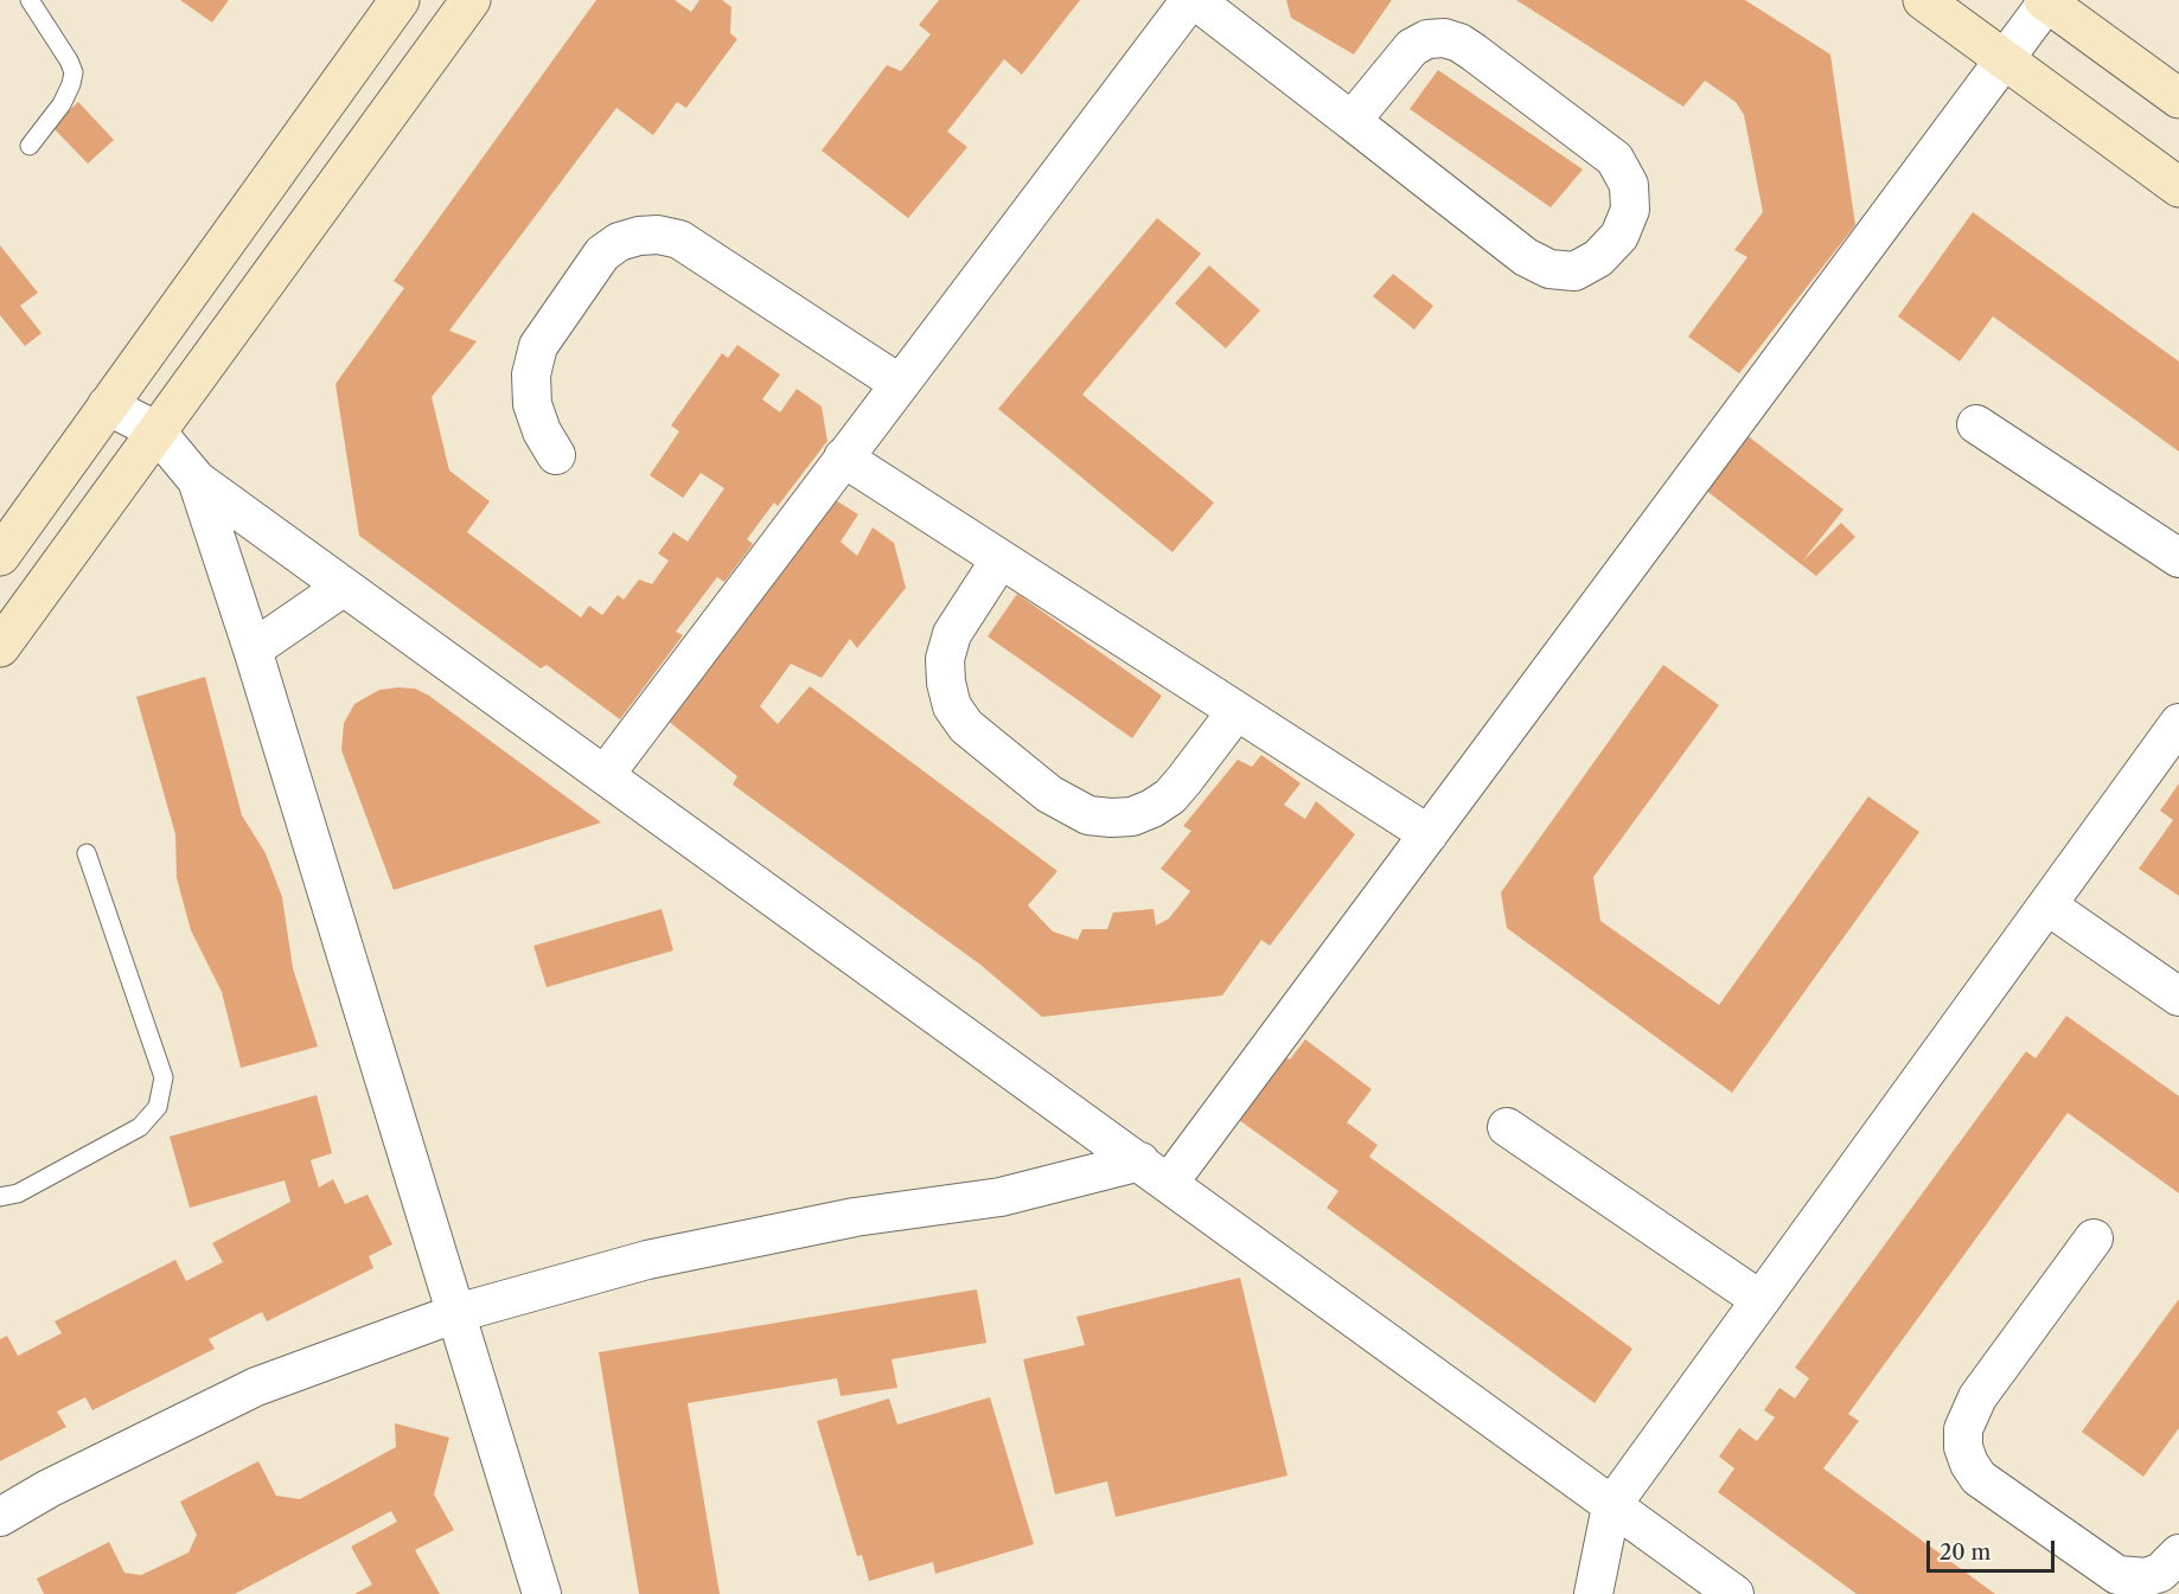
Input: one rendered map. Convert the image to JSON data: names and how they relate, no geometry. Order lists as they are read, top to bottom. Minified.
{"scale_bar":"20 m"}
